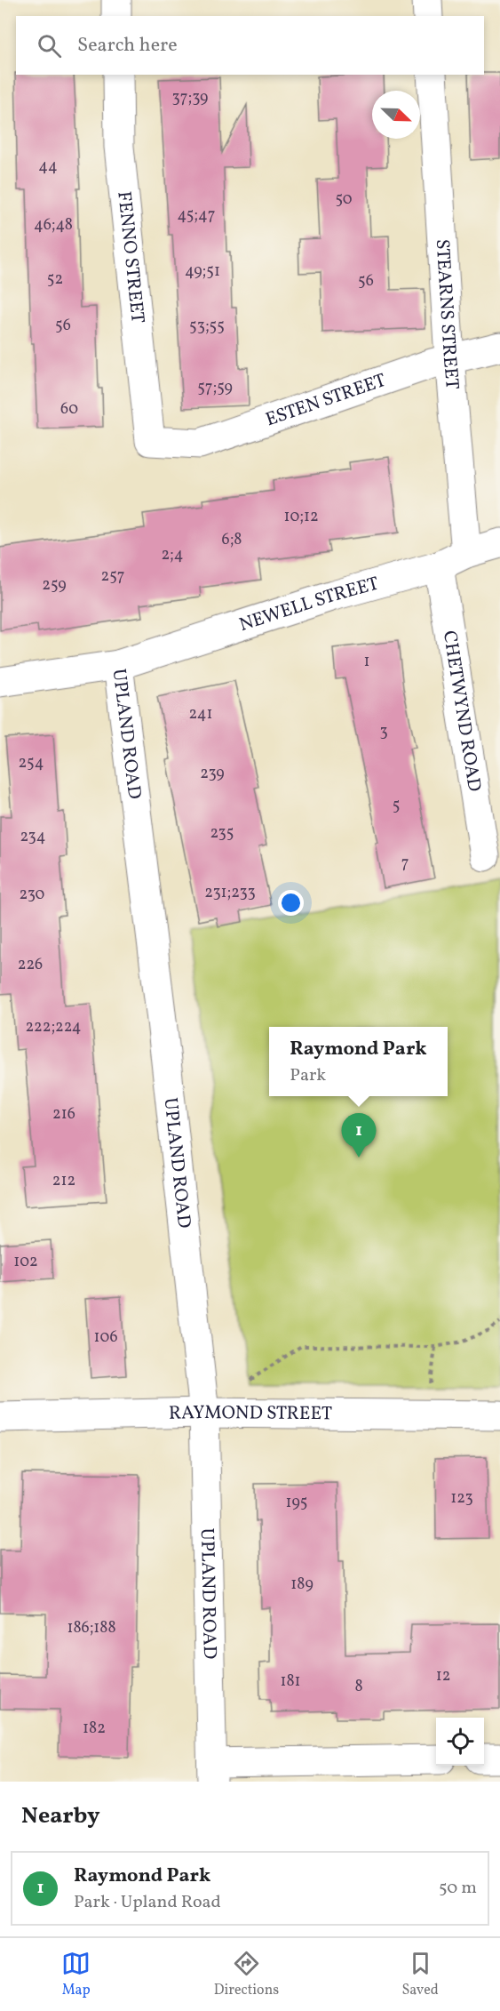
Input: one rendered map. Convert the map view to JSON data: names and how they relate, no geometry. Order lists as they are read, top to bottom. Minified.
{"streets":{"street":["FENNO STREET","STEARNS STREET","ESTEN STREET","NEWELL STREET","CHETWYND ROAD","UPLAND ROAD","RAYMOND STREET"]},"crossings":[["FENNO STREET","ESTEN STREET"],["STEARNS STREET","ESTEN STREET"],["STEARNS STREET","NEWELL STREET"],["NEWELL STREET","CHETWYND ROAD"],["NEWELL STREET","UPLAND ROAD"],["UPLAND ROAD","RAYMOND STREET"]],"house_numbers":["37;39","44","50","45;47","46;48","49;51","52","56","56","53;55","57;59","60","10;12","6;8","2;4","257","259","1","241","3","254","239","5","235","234","7","231;233","230","226","222;224","216","212","102","106","123","195","189","186;188","12","181","8","182"],"north":"bottom right","page":{"search":"Search here","popup":["Raymond Park","Park"],"pins":"1","heading":"Nearby","list":[{"mark":"1","name":"Raymond Park","note":"Park · Upland Road","value":"50 m"}],"nav":["Map","Directions","Saved"]}}
